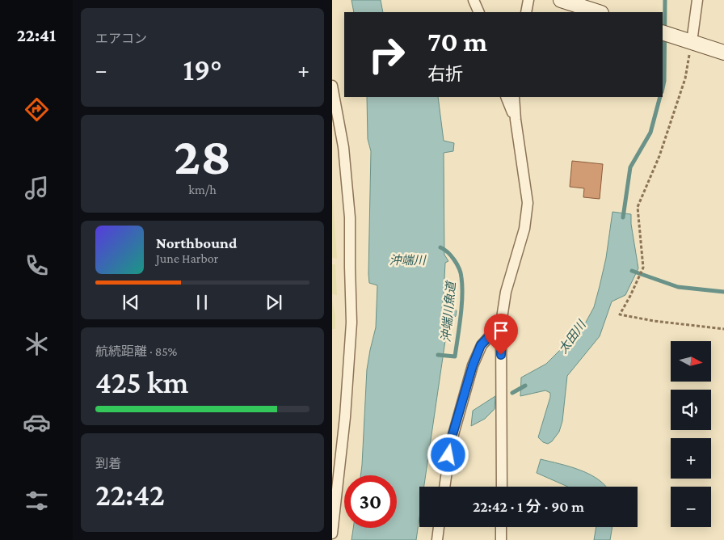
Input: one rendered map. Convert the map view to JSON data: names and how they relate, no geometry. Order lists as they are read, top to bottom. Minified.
{"water":["沖端川","沖端川魚道","太田川"],"north":"right","page":{"tabs":"22:41","tile":["エアコン",["28","km/h"],["航続距離 · 85%","425 km"],["到着","22:42"]],"turn":["70 m","右折"],"heat":["−","19°","+"],"song":["Northbound","June Harbor"],"map_buttons":["+","−"],"limit":"30","trip":"22:42 · 1 分 · 90 m"}}
